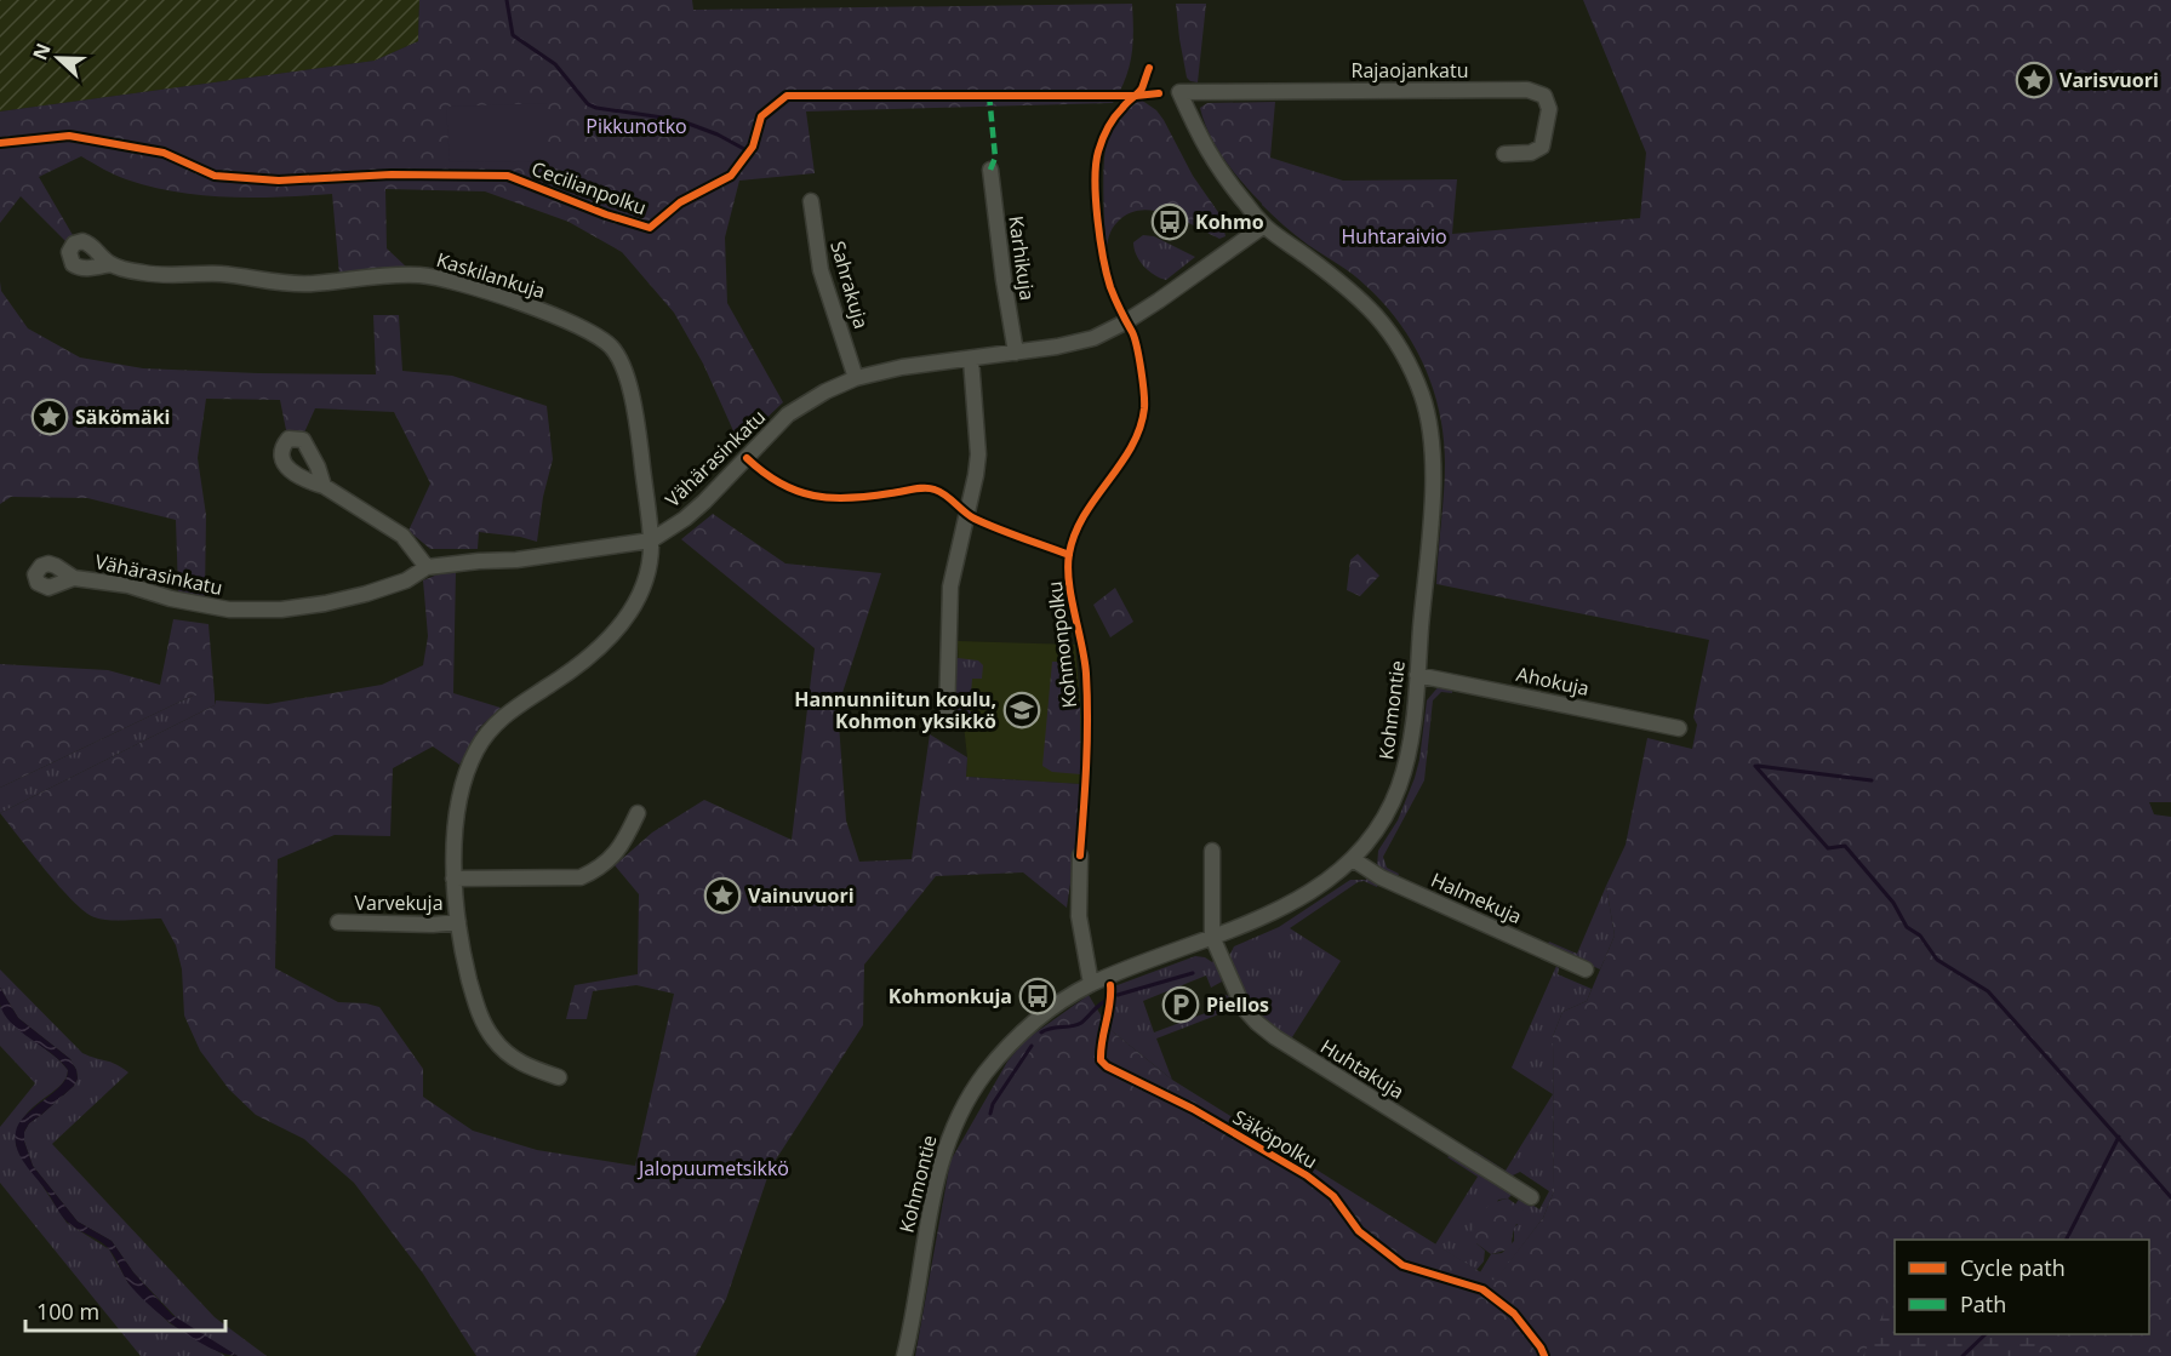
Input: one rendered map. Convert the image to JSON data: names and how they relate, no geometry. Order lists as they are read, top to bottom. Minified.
{"streets":{"street":["Rajaojankatu","Karhikuja","Kaskilankuja","Sahrakuja","Vähärasinkatu","Ahokuja","Kohmontie","Halmekuja","Varvekuja","Huhtakuja"],"cycle path":["Cecilianpolku","Kohmonpolku","Säköpolku"]},"crossings":[["Rajaojankatu","Kohmontie"],["Karhikuja","Vähärasinkatu"],["Kaskilankuja","Vähärasinkatu"],["Kaskilankuja","Varvekuja"],["Sahrakuja","Vähärasinkatu"],["Vähärasinkatu","Kohmontie"],["Ahokuja","Kohmontie"],["Kohmontie","Halmekuja"],["Kohmontie","Huhtakuja"]],"parks":["Pikkunotko","Huhtaraivio","Jalopuumetsikkö"],"places":{"place":["Varisvuori","Säkömäki","Vainuvuori"],"bus stop":["Kohmo","Kohmonkuja"],"school or university":["Hannunniitun koulu, Kohmon yksikkö"],"parking":["Piellos"]},"legend":["Cycle path","Path"],"scale_bar":"100 m","north":"left"}
